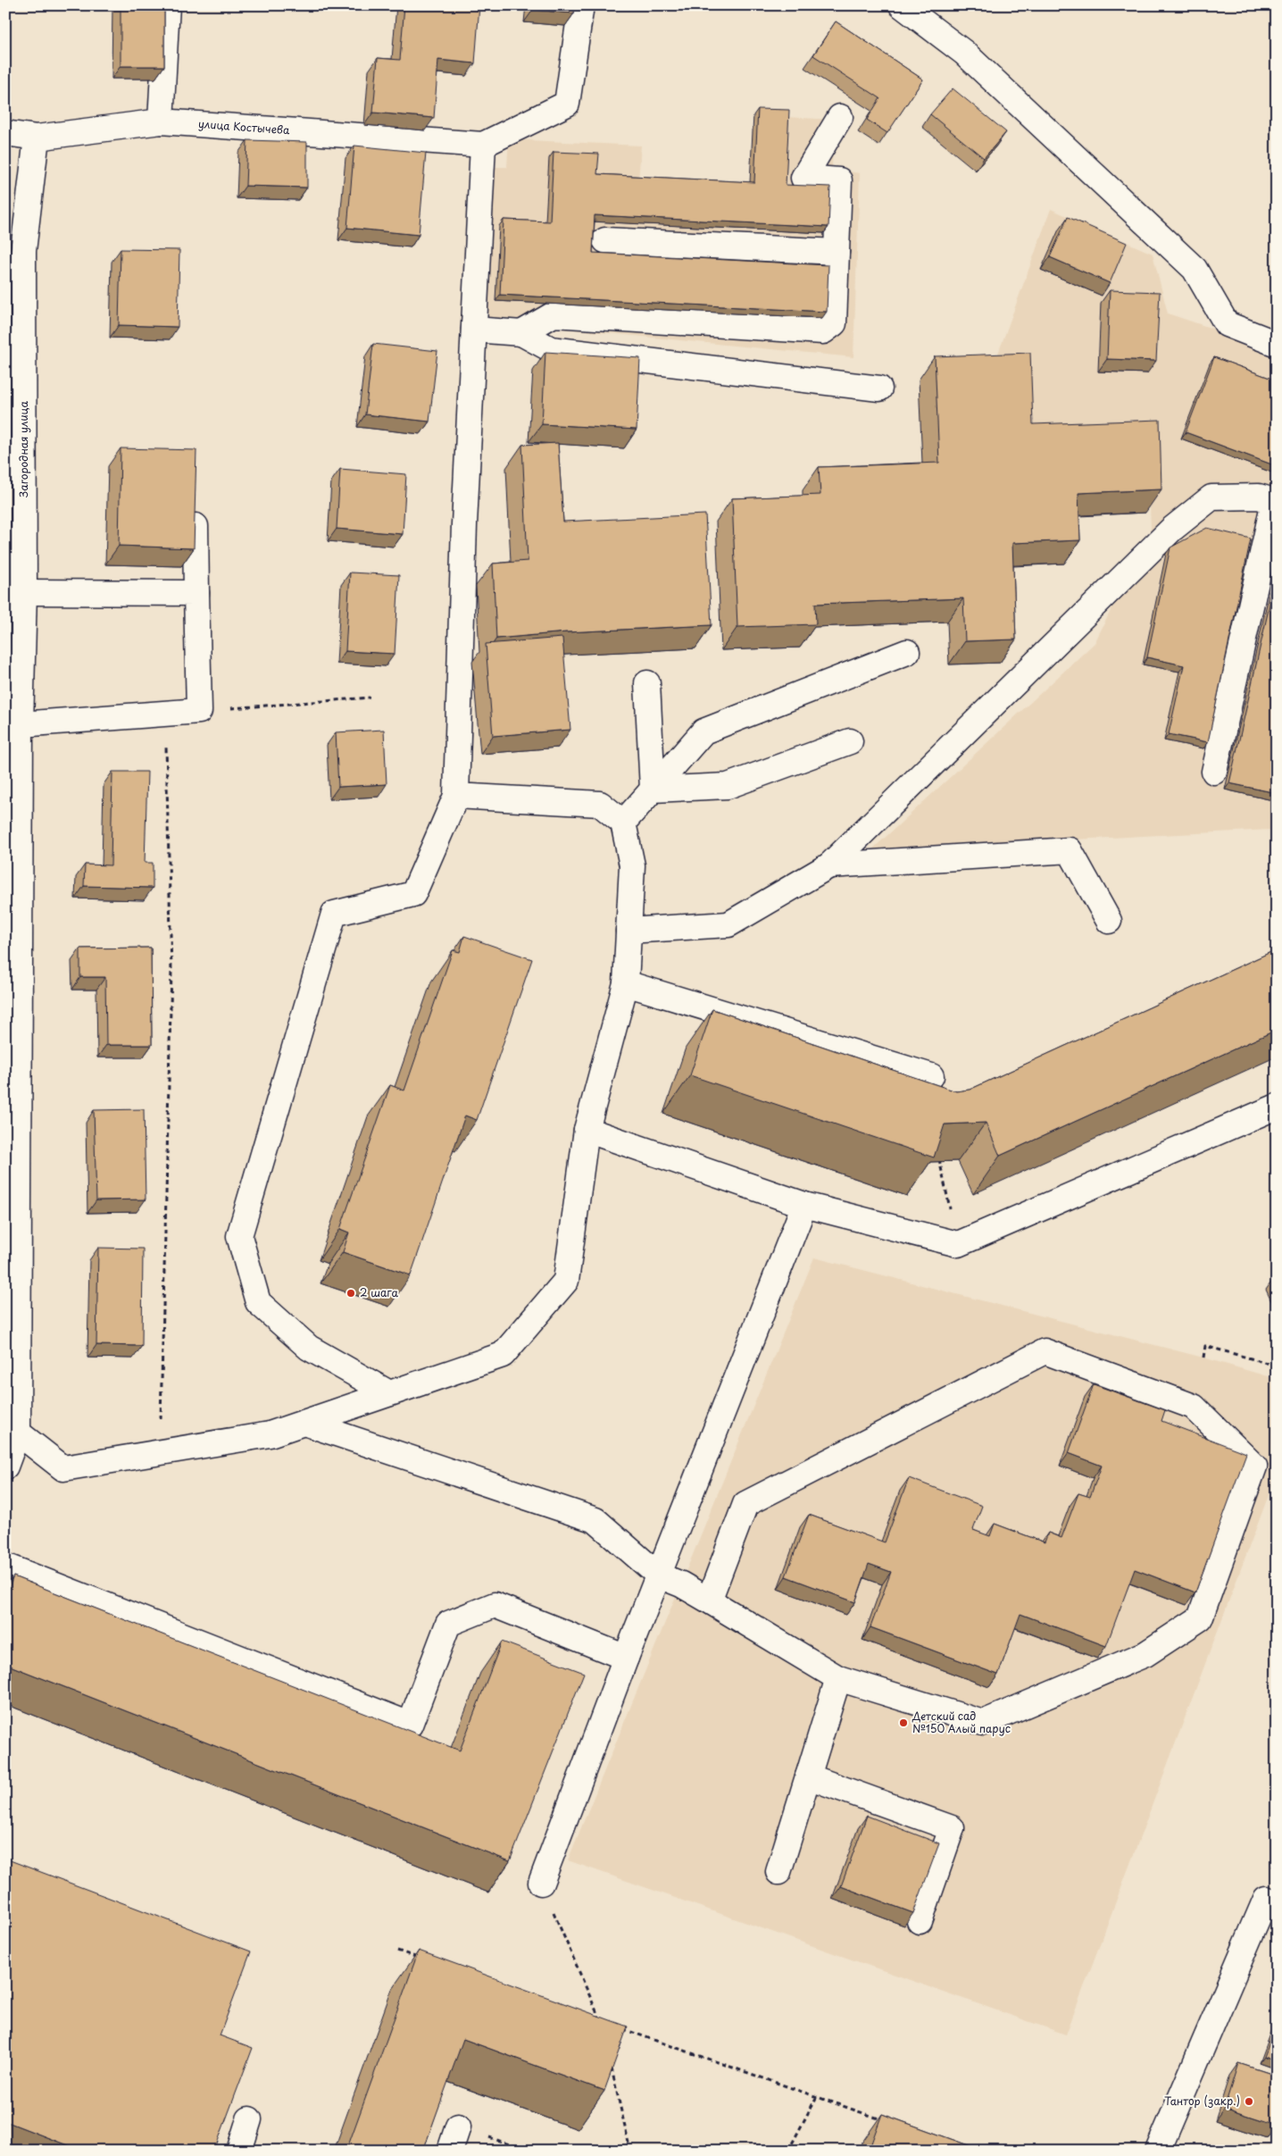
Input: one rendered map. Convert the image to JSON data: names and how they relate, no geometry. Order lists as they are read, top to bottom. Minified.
{"streets":{"street":["улица Костычева","Загородная улица"]},"crossings":[["улица Костычева","Загородная улица"]],"places":["2 шага","Детский сад №150 Алый парус","Тантор (закр.)"]}
